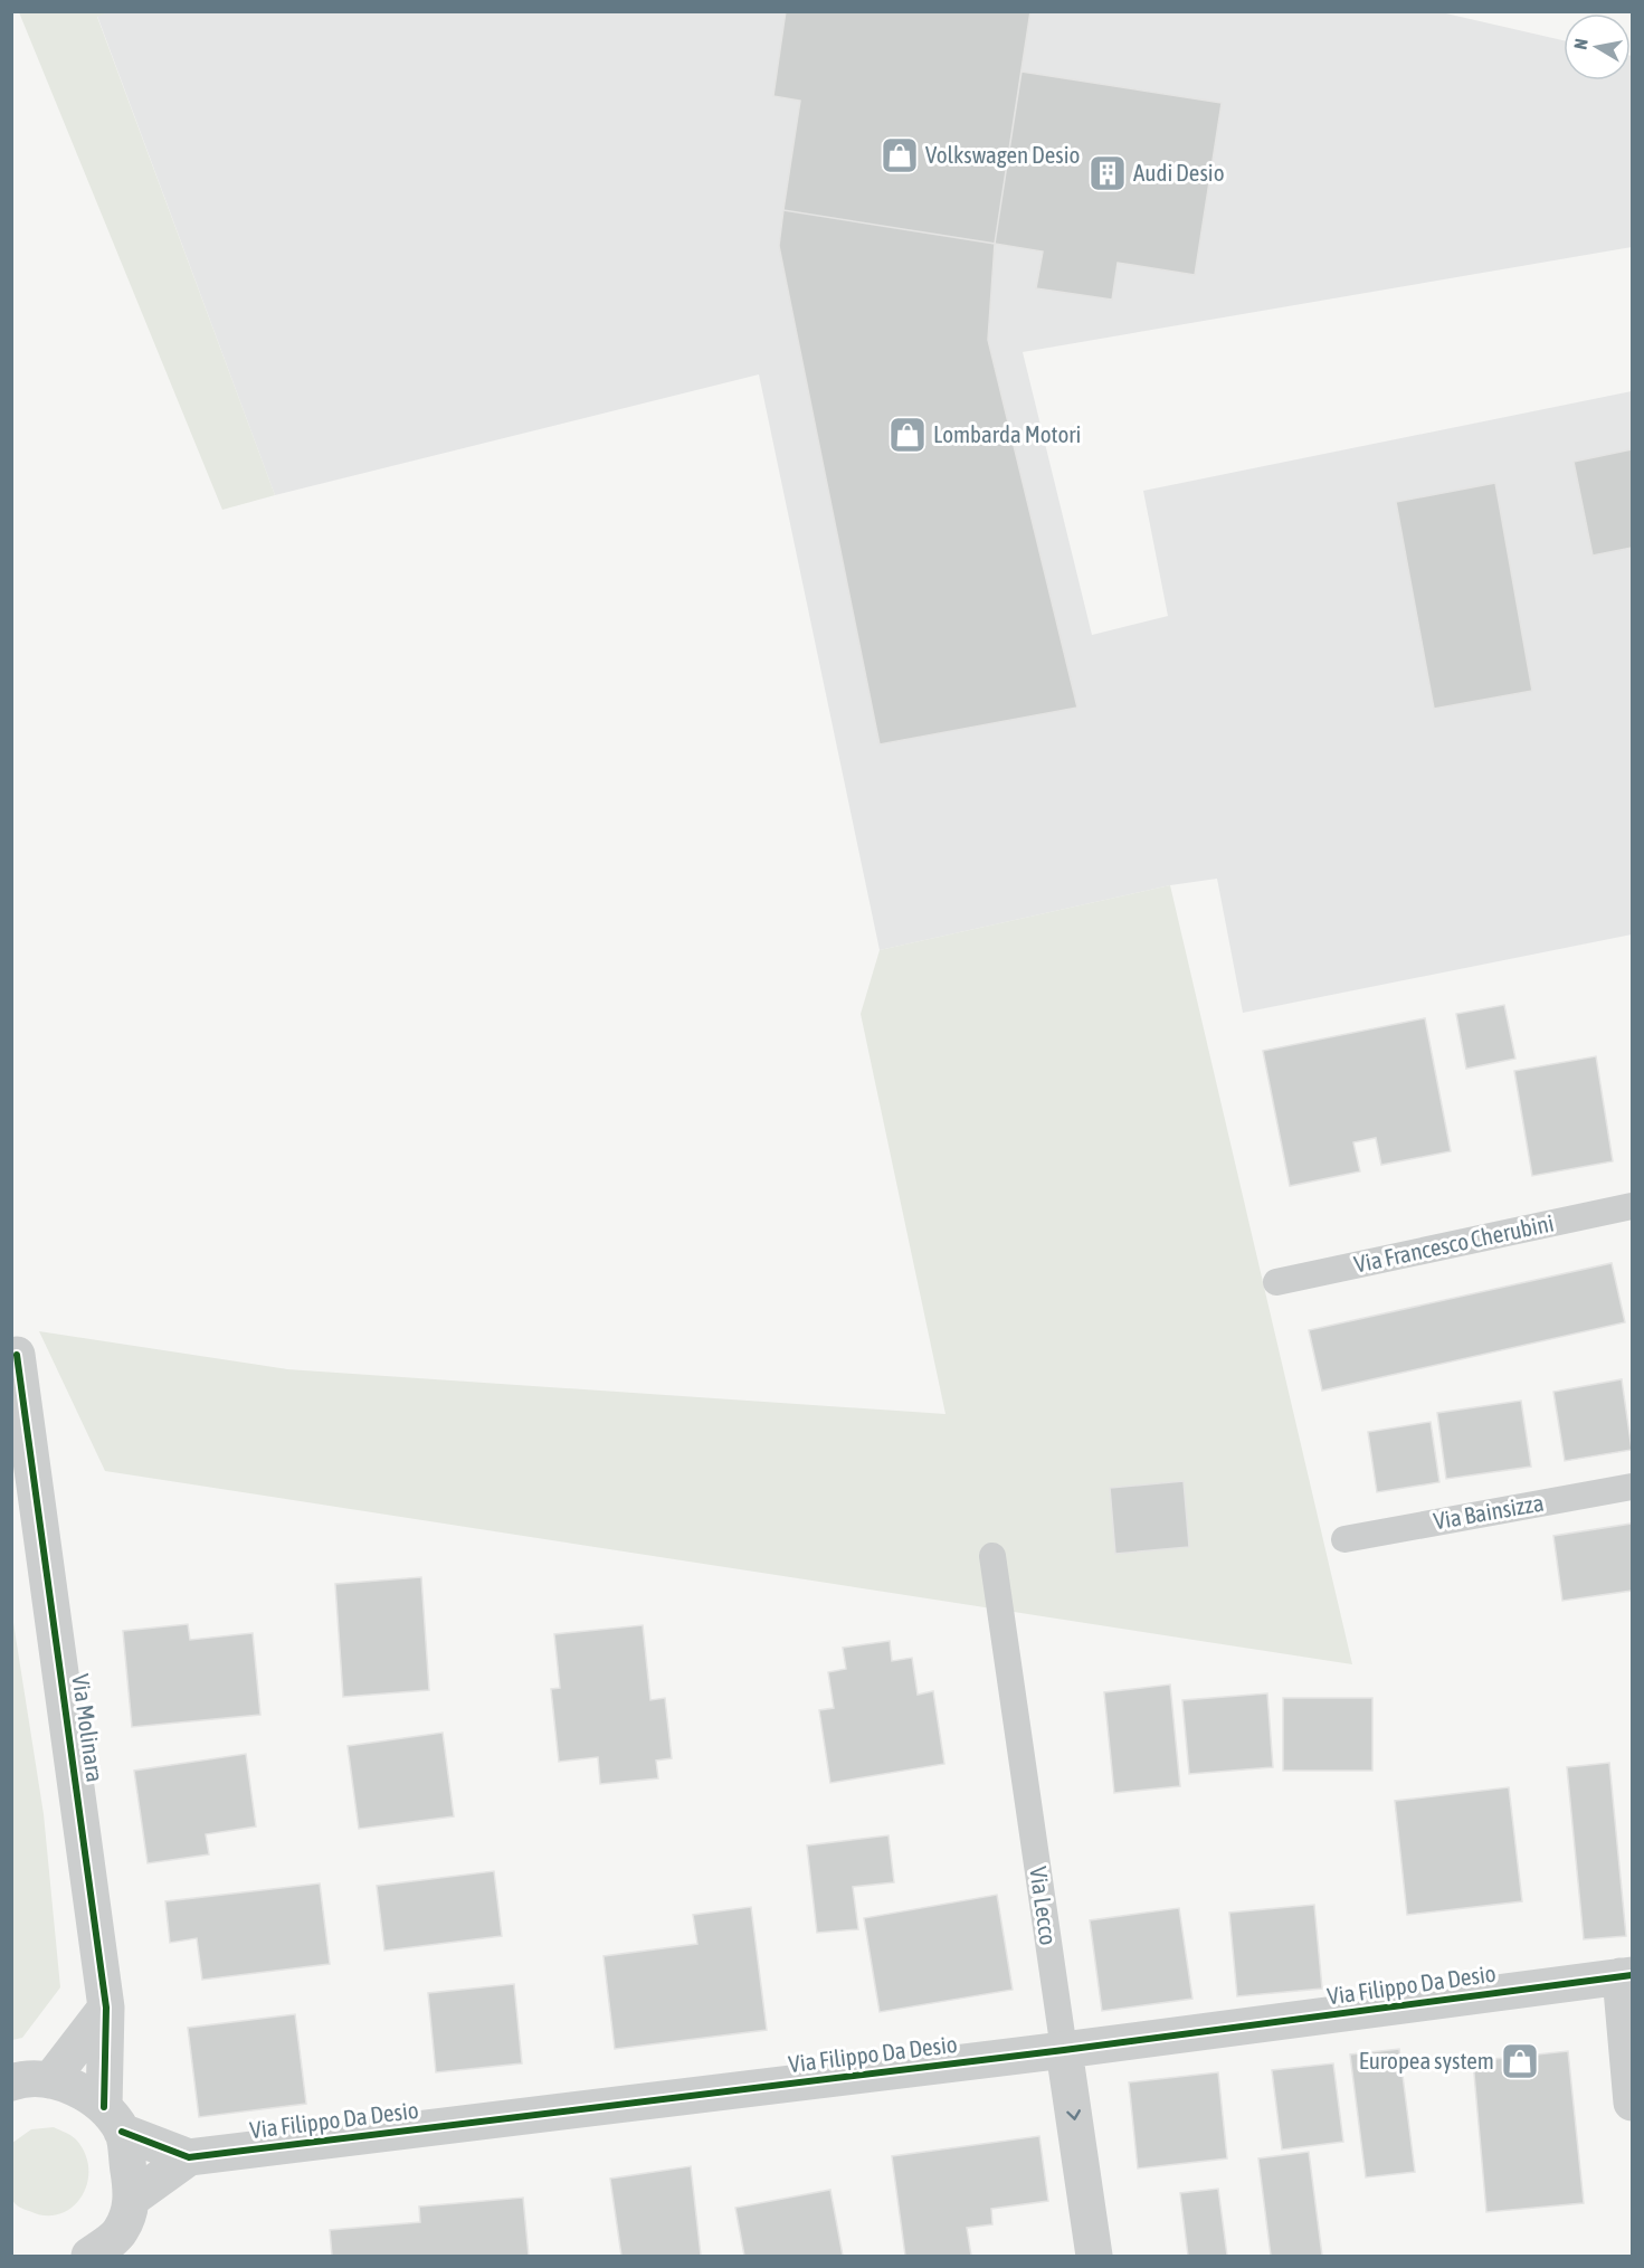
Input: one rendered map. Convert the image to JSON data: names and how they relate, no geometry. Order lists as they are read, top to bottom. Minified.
{"streets":{"street":["Via Molinara","Via Lecco","Via Filippo Da Desio"],"lane":["Via Francesco Cherubini","Via Bainsizza"]},"crossings":[["Via Molinara","Via Filippo Da Desio"],["Via Lecco","Via Filippo Da Desio"]],"places":{"shop":["Volkswagen Desio","Lombarda Motori","Europea system"],"building":["Audi Desio"]},"north":"left"}
